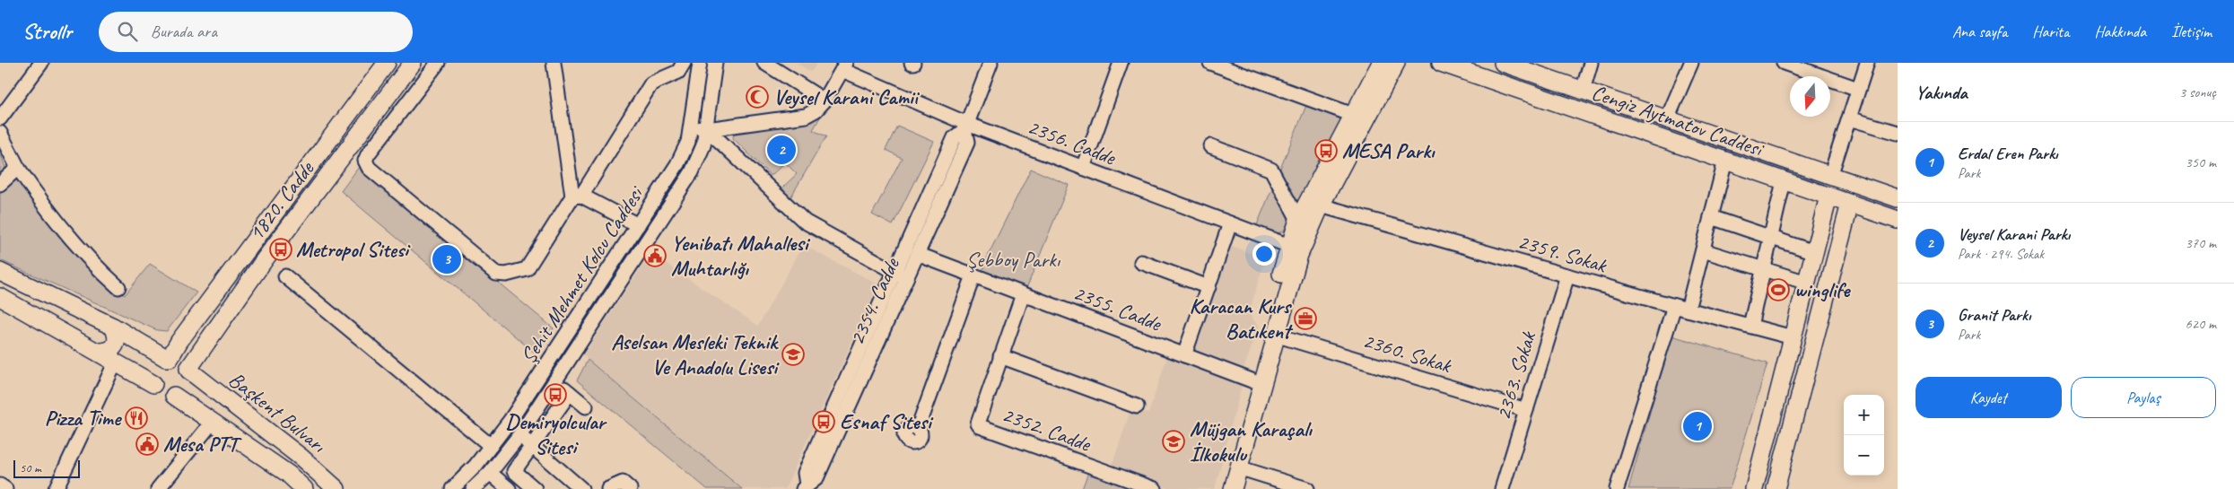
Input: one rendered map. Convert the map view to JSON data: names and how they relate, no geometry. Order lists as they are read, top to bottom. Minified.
{"streets":{"main road":["Cengiz Aytmatov Caddesi","1820. Cadde","Başkent Bulvarı"],"street":["2356. Cadde","2359. Sokak","Şehit Mehmet Kolcu Caddesi","2354. Cadde","2355. Cadde","2360. Sokak","2363. Sokak","2352. Cadde"]},"crossings":[["2356. Cadde","2354. Cadde"],["1820. Cadde","Başkent Bulvarı"],["2359. Sokak","2363. Sokak"],["2354. Cadde","2355. Cadde"],["2355. Cadde","2352. Cadde"],["2360. Sokak","2363. Sokak"]],"parks":["Şebboy Parkı"],"places":{"mosque":["Veysel Karani Camii"],"bus stop":["MESA Parkı","Metropol Sitesi","Demiryolcular Sitesi","Esnaf Sitesi"],"public building":["Yenibatı Mahallesi Muhtarlığı","Mesa PTT"],"sports":["winglife"],"office":["Karacan Kurs Batıkent"],"school or university":["Aselsan Mesleki Teknik Ve Anadolu Lisesi","Müjgan Karaçalı İlkokulu"],"restaurant":["Pizza Time"]},"scale_bar":"50 m","north":"bottom","page":{"header":"Strollr","search":"Burada ara","nav":["Ana sayfa","Harita","Hakkında","İletişim"],"heading":["Yakında","3 sonuç"],"list":[{"mark":"1","name":"Erdal Eren Parkı","note":"Park","value":"350 m"},{"mark":"2","name":"Veysel Karani Parkı","note":"Park · 294. Sokak","value":"370 m"},{"mark":"3","name":"Granit Parkı","note":"Park","value":"620 m"}],"pins":["2","3","1"],"buttons":["Kaydet","Paylaş"],"map_buttons":["+","−"],"scale":"50 m"}}
